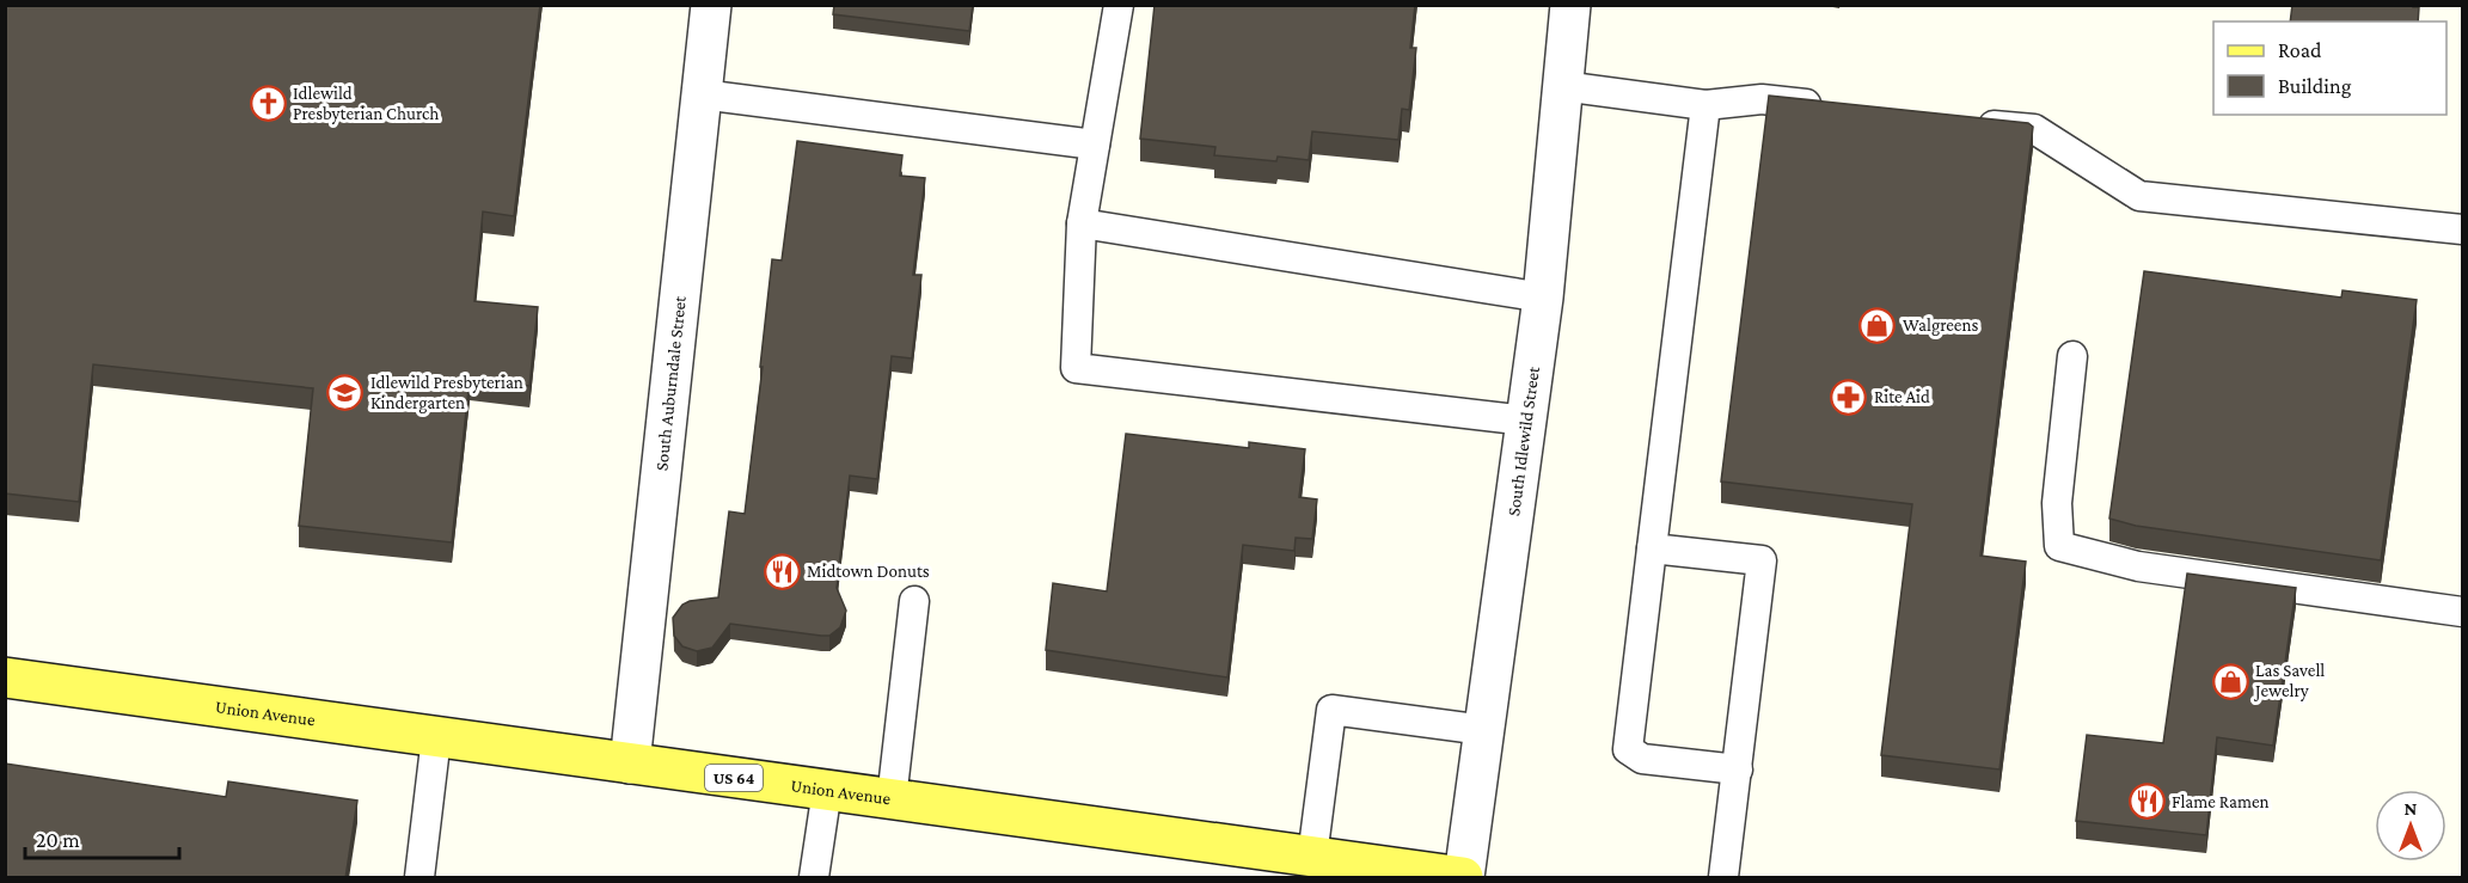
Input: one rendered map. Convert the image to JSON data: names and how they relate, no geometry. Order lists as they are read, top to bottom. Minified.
{"streets":{"main road":["Union Avenue","US 64"],"street":["South Auburndale Street","South Idlewild Street"]},"crossings":[["South Auburndale Street","Union Avenue"],["South Idlewild Street","Union Avenue"]],"places":{"church":["Idlewild Presbyterian Church"],"shop":["Walgreens","Las Savell Jewelry"],"school or university":["Idlewild Presbyterian Kindergarten"],"pharmacy":["Rite Aid"],"restaurant":["Midtown Donuts","Flame Ramen"]},"legend":["Road","Building"],"scale_bar":"20 m","north":"top"}
